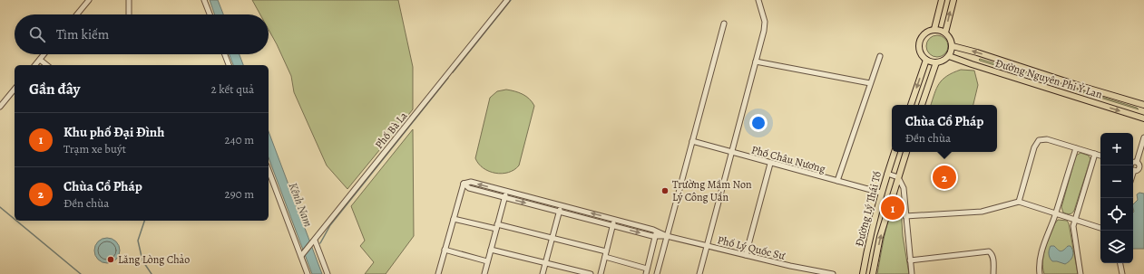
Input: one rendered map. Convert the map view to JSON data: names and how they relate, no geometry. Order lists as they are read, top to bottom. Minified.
{"streets":{"main road":["Đường Nguyên Phi Ỷ Lan","Đường Lý Thái Tổ"],"street":["Phố Bà La","Phố Châu Nương","Phố Lý Quốc Sư"]},"crossings":[["Phố Châu Nương","Đường Lý Thái Tổ"]],"water":["Kênh Nam"],"places":["Trường Mầm Non Lý Công Uẩn","Lăng Lòng Chảo"],"page":{"search":"Tìm kiếm","heading":["Gần đây","2 kết quả"],"popup":["Chùa Cổ Pháp","Đền chùa"],"list":[{"mark":"1","name":"Khu phố Đại Đình","note":"Trạm xe buýt","value":"240 m"},{"mark":"2","name":"Chùa Cổ Pháp","note":"Đền chùa","value":"290 m"}],"map_buttons":["+","−"],"pins":["2","1"]}}
